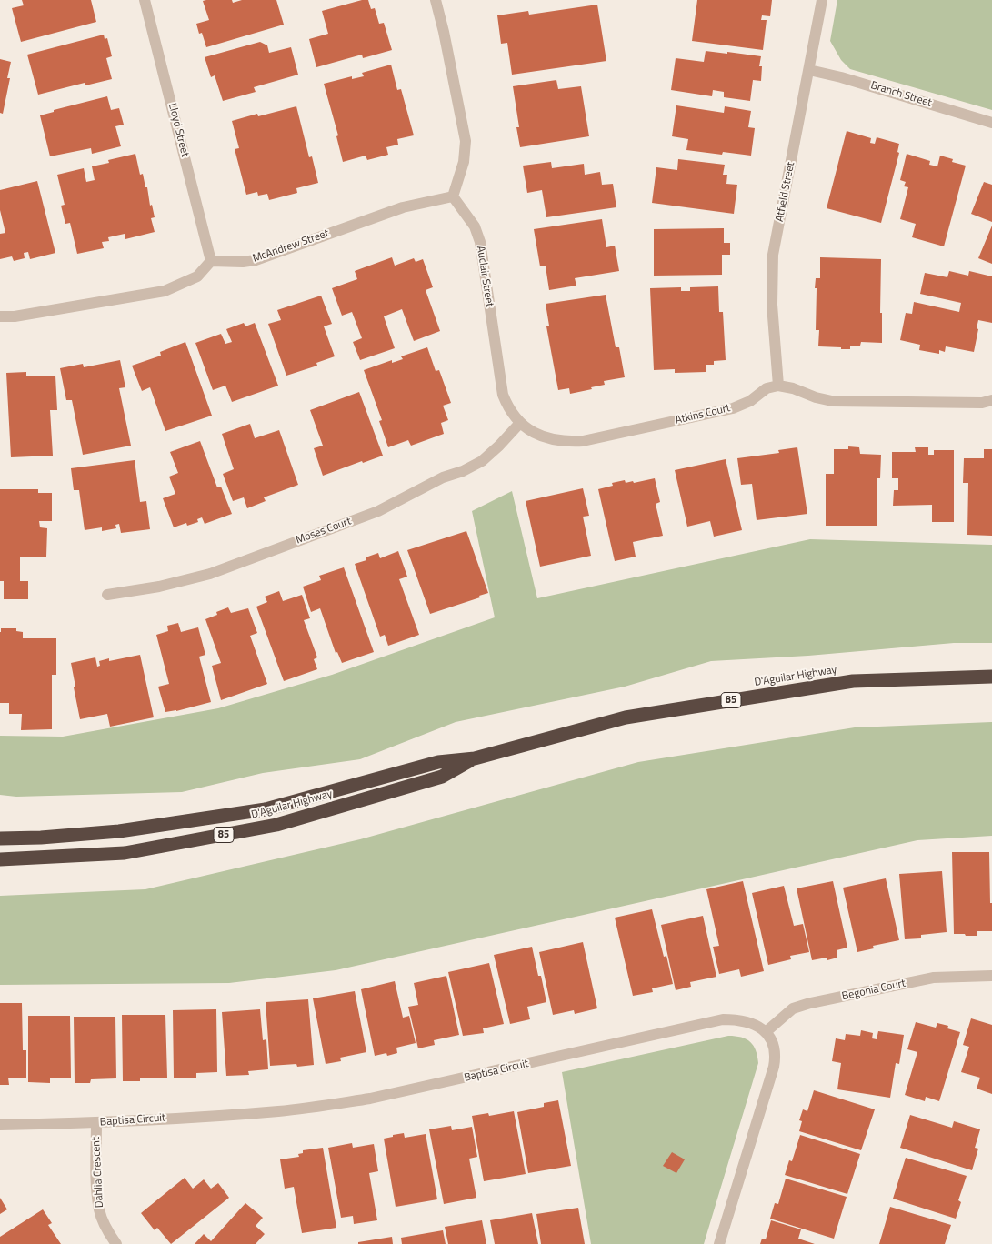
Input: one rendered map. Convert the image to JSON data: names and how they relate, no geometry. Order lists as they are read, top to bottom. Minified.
{"streets":{"highway":["D'Aguilar Highway","85"],"street":["Branch Street","Lloyd Street","Atfield Street","McAndrew Street","Auclair Street","Atkins Court","Moses Court","Begonia Court","Baptisa Circuit","Dahlia Crescent"]},"crossings":[["Branch Street","Atfield Street"],["Lloyd Street","McAndrew Street"],["Atfield Street","Atkins Court"],["McAndrew Street","Auclair Street"],["Auclair Street","Atkins Court"],["Auclair Street","Moses Court"],["Atkins Court","Moses Court"],["Begonia Court","Baptisa Circuit"],["Baptisa Circuit","Dahlia Crescent"]]}
